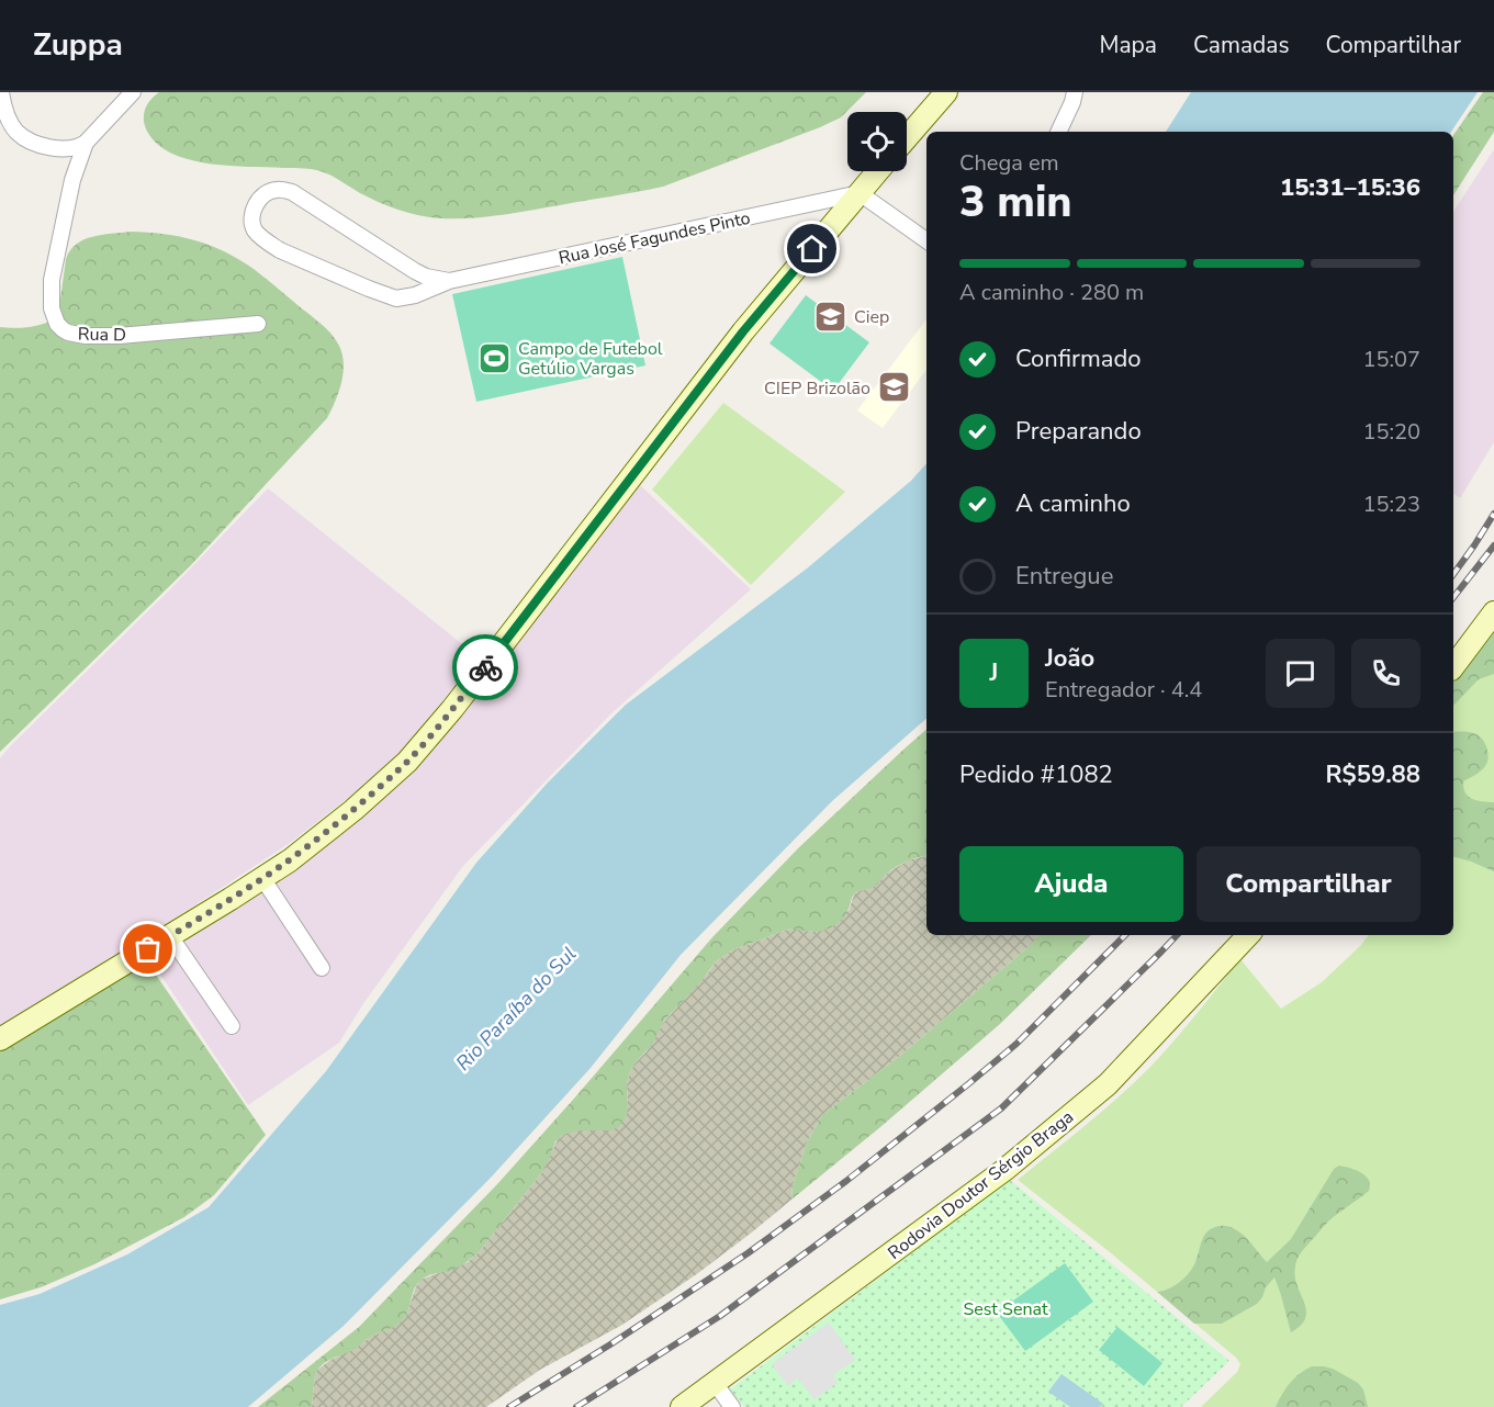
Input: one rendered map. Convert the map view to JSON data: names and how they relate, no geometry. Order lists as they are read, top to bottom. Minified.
{"streets":{"main road":["Rodovia Doutor Sérgio Braga"],"street":["Rua José Fagundes Pinto","Rua D"]},"water":["Rio Paraíba do Sul"],"parks":["Sest Senat"],"places":{"school or university":["Ciep","CIEP Brizolão"],"sports":["Campo de Futebol Getúlio Vargas"]},"page":{"header":"Zuppa","nav":["Mapa","Camadas","Compartilhar"],"heading":["3 min","Chega em","15:31–15:36"],"panel":["João","Entregador · 4.4","Pedido #1082","R$59.88"],"bar":"A caminho · 280 m","list":[["Confirmado","15:07"],["Preparando","15:20"],["A caminho","15:23"],"Entregue"],"round":"J","buttons":["Ajuda","Compartilhar"]}}
